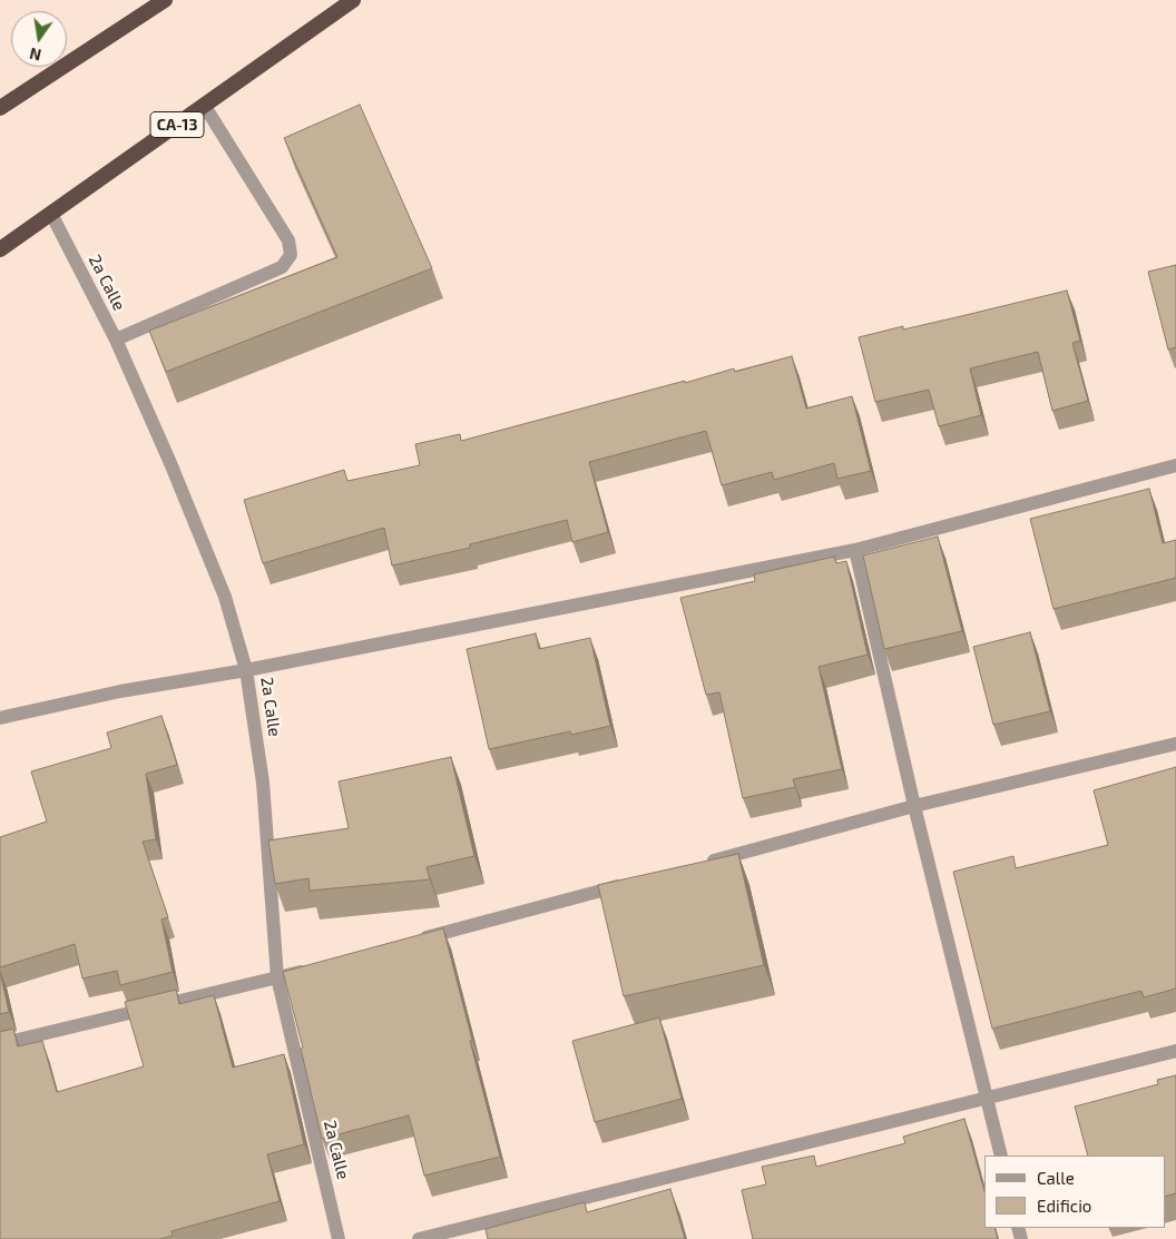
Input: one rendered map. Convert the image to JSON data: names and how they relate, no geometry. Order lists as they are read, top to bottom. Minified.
{"streets":{"highway":["CA-13"],"street":["2a Calle"]},"crossings":[["CA-13","2a Calle"]],"legend":["Calle","Edificio"],"north":"bottom"}
